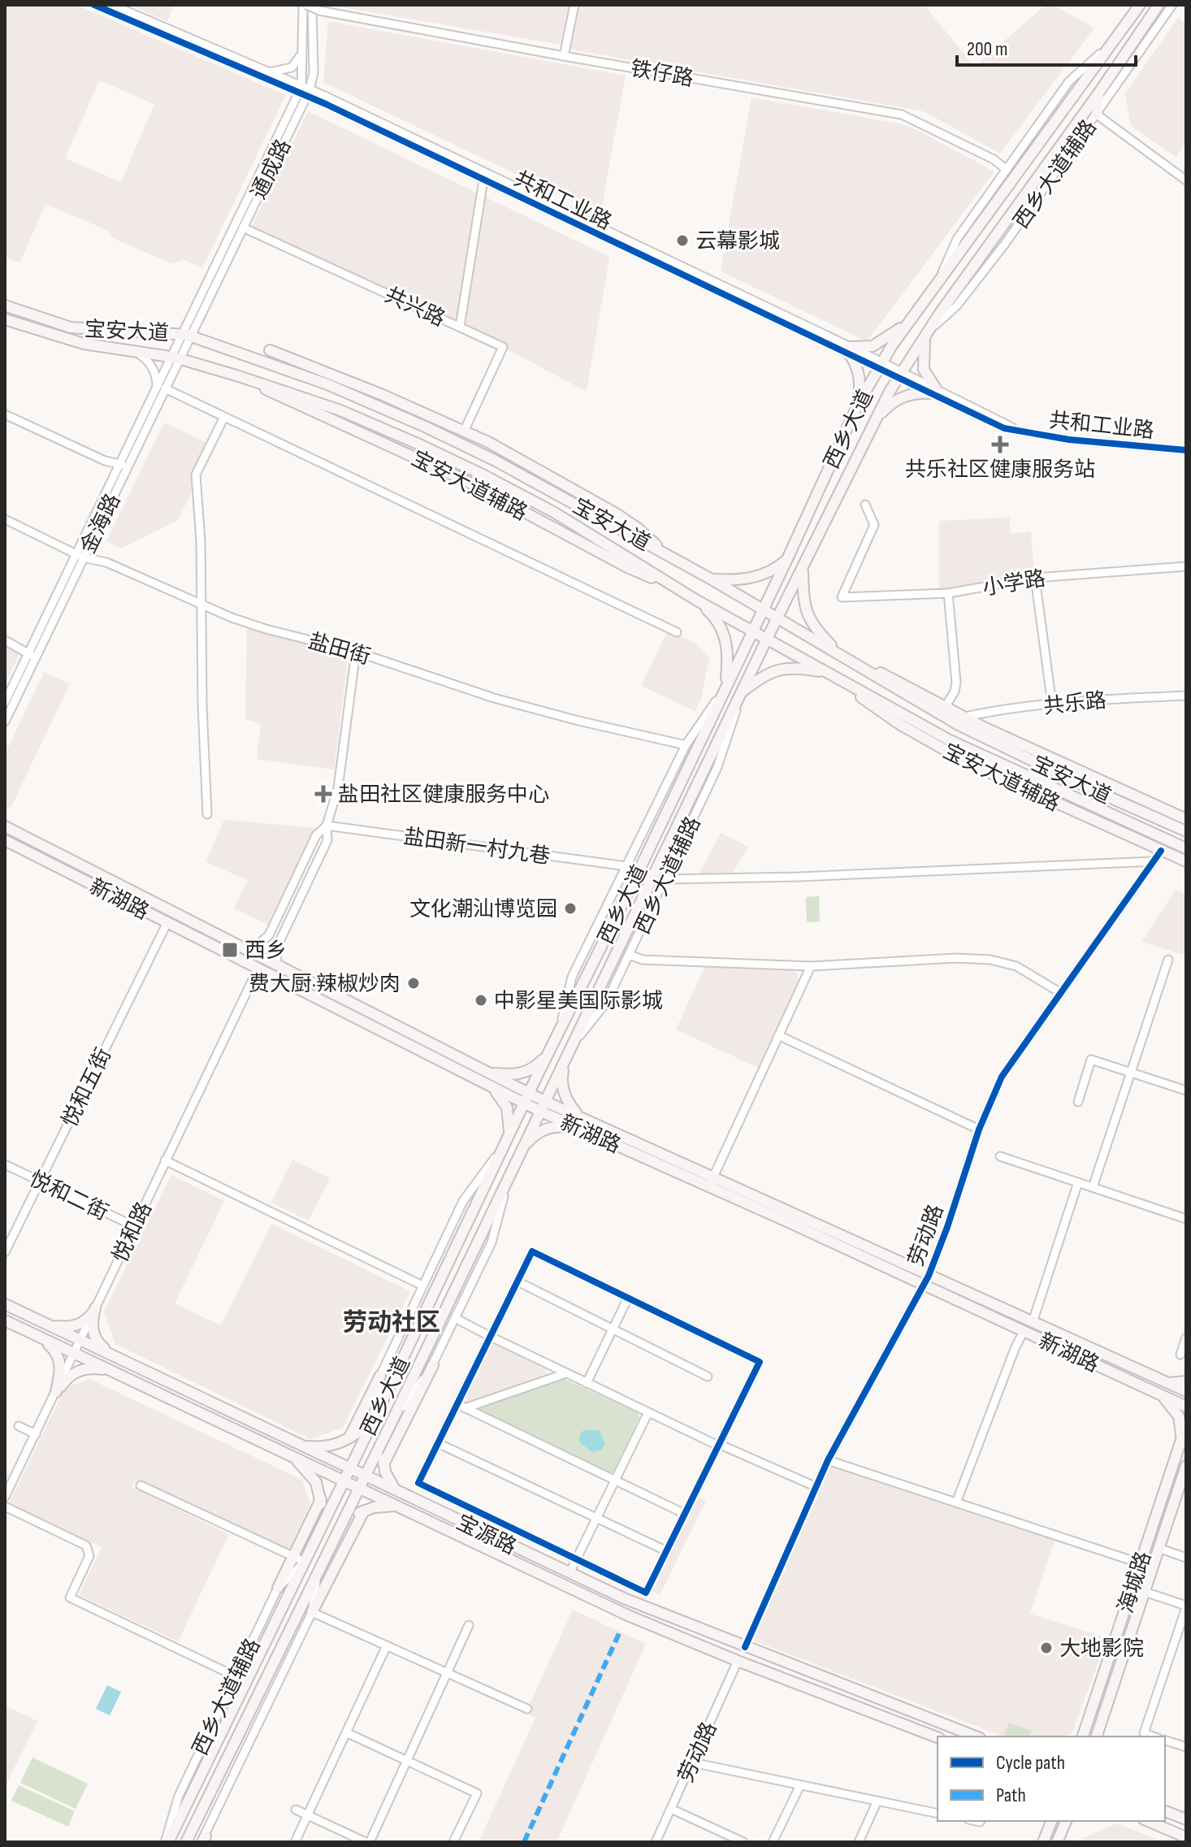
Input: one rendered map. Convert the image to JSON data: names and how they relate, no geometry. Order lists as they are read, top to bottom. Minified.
{"streets":{"main road":["宝安大道","西乡大道","宝安大道辅路","新湖路","宝源路","海城路"],"street":["铁仔路","通成路","西乡大道辅路","共和工业路","共兴路","金海路","小学路","盐田街","共乐路","盐田新一村九巷","悦和五街","悦和二街","悦和路","劳动路"]},"crossings":[["铁仔路","通成路"],["铁仔路","西乡大道辅路"],["通成路","共和工业路"],["通成路","共兴路"],["通成路","宝安大道"],["通成路","金海路"],["西乡大道辅路","西乡大道"],["西乡大道辅路","盐田街"],["西乡大道辅路","盐田新一村九巷"],["共和工业路","西乡大道"],["共兴路","宝安大道辅路"],["宝安大道","西乡大道"],["宝安大道","宝安大道辅路"],["宝安大道","金海路"],["西乡大道","新湖路"],["西乡大道","宝源路"],["宝安大道辅路","共乐路"],["宝安大道辅路","劳动路"],["金海路","盐田街"],["新湖路","悦和五街"],["新湖路","悦和路"],["新湖路","劳动路"],["悦和五街","悦和二街"],["悦和二街","悦和路"],["悦和路","宝源路"],["劳动路","宝源路"]],"districts":["劳动社区"],"places":{"other":["云幕影城","文化潮汕博览园","费大厨·辣椒炒肉","中影星美国际影城","大地影院"],"health":["共乐社区健康服务站","盐田社区健康服务中心"],"transit":["西乡"]},"legend":["Cycle path","Path"],"scale_bar":"200 m"}
